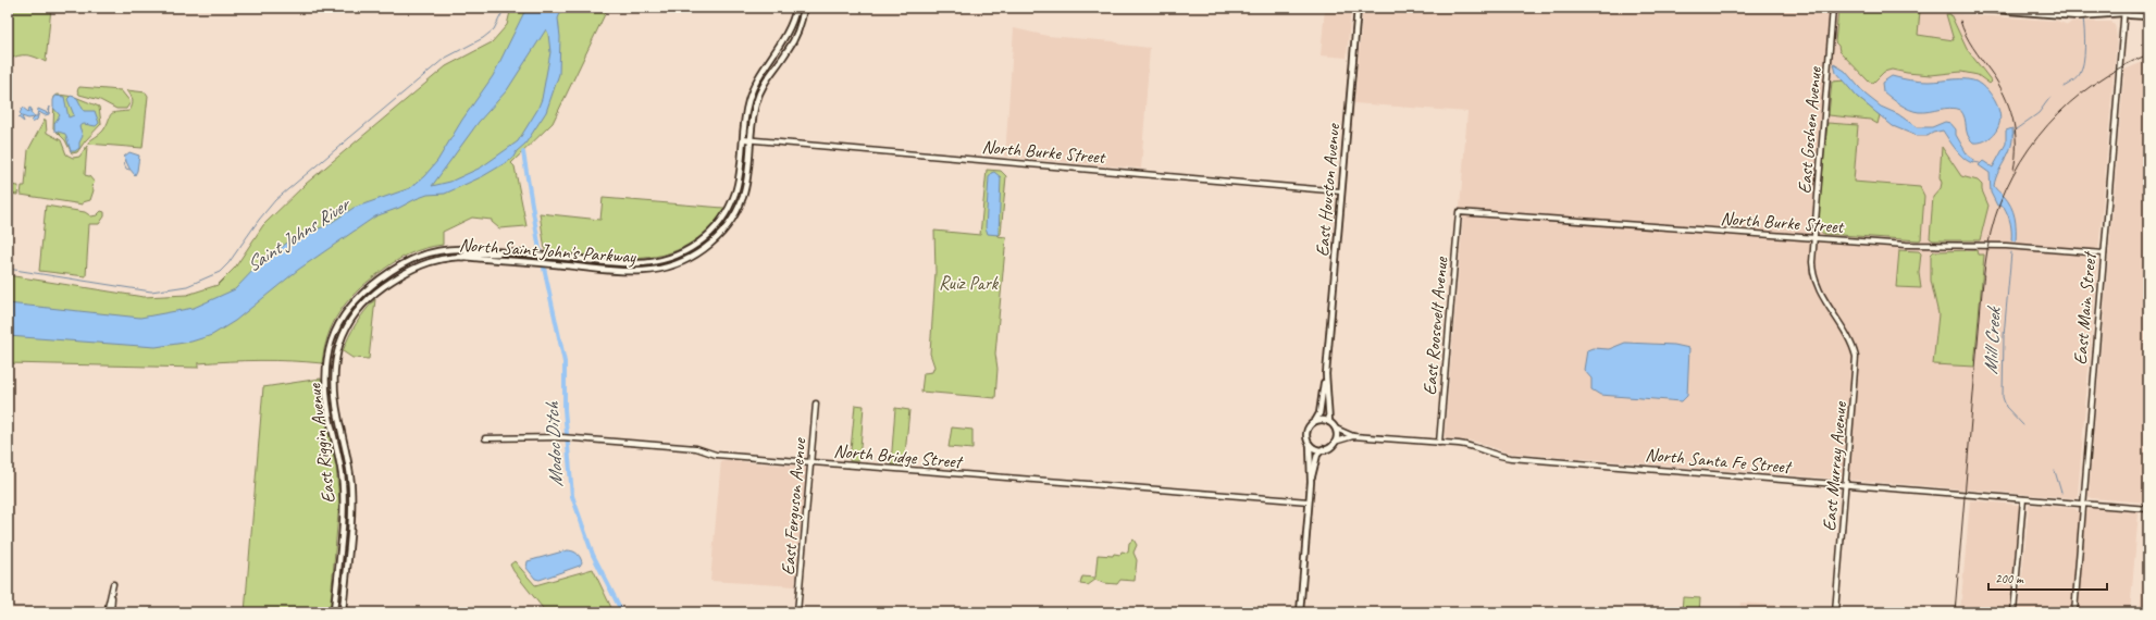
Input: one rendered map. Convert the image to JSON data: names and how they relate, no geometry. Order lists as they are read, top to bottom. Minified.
{"streets":{"main road":["East Houston Avenue","North Saint John's Parkway","East Riggin Avenue"],"street":["East Goshen Avenue","North Burke Street","East Main Street","East Roosevelt Avenue","North Bridge Street","North Santa Fe Street","East Murray Avenue","East Ferguson Avenue"]},"crossings":[["East Goshen Avenue","North Burke Street"],["East Goshen Avenue","East Murray Avenue"],["North Burke Street","East Houston Avenue"],["North Burke Street","North Saint John's Parkway"],["North Burke Street","East Main Street"],["North Burke Street","East Roosevelt Avenue"],["East Houston Avenue","North Santa Fe Street"],["North Saint John's Parkway","East Riggin Avenue"],["East Main Street","North Santa Fe Street"],["East Roosevelt Avenue","North Santa Fe Street"],["North Bridge Street","East Ferguson Avenue"],["North Santa Fe Street","East Murray Avenue"]],"water":["Saint Johns River","Mill Creek","Modoc Ditch"],"parks":["Ruiz Park"],"scale_bar":"200 m"}
